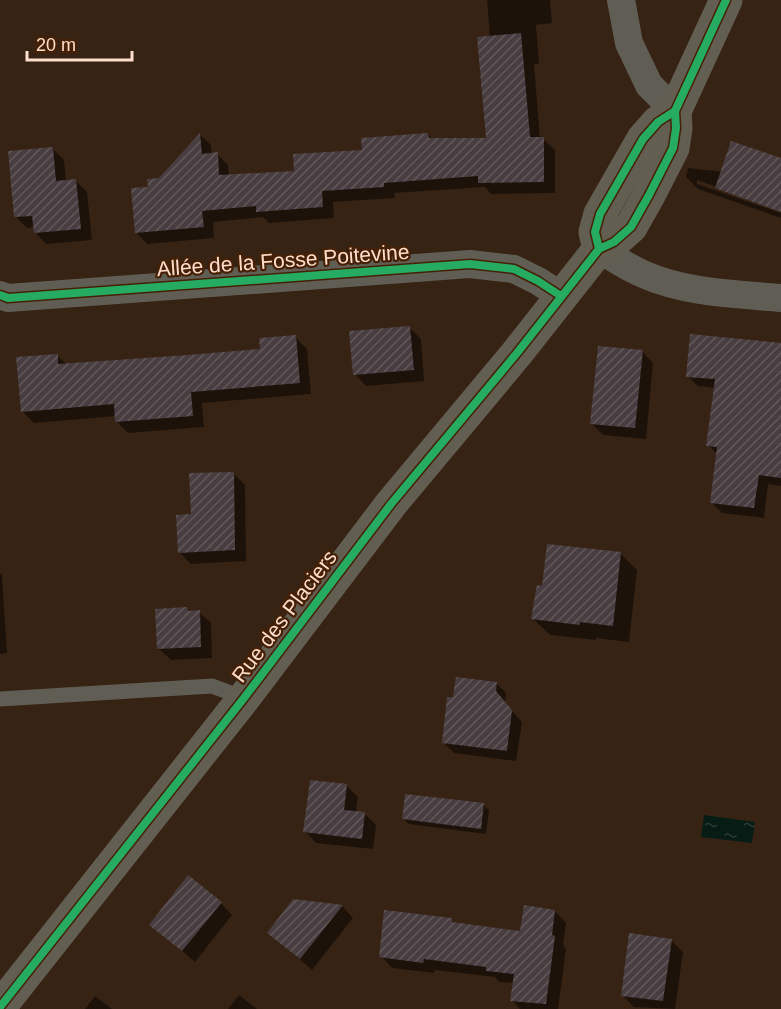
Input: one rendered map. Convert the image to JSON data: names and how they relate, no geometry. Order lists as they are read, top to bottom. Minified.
{"streets":{"street":["Allée de la Fosse Poitevine","Rue des Placiers"]},"crossings":[["Allée de la Fosse Poitevine","Rue des Placiers"]],"scale_bar":"20 m"}
